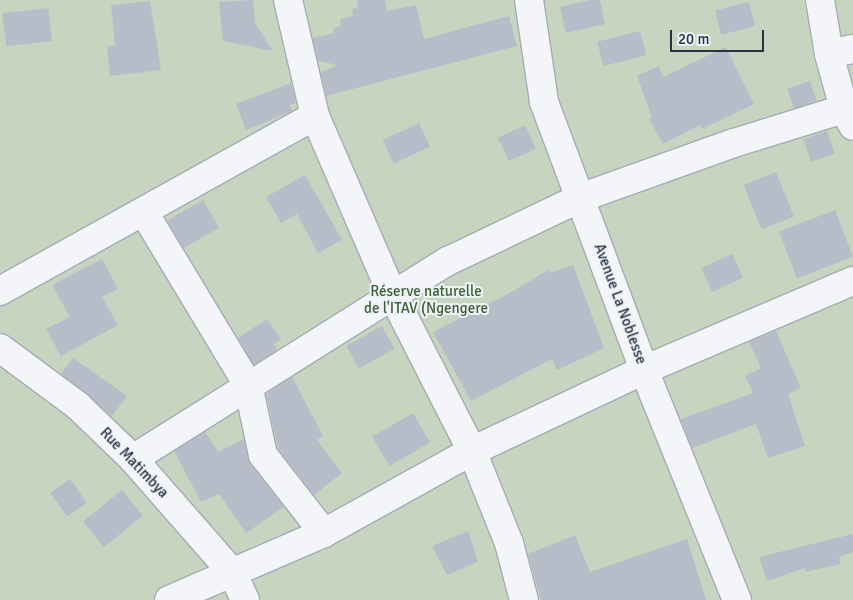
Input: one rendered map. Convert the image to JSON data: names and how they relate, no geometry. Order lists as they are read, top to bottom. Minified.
{"streets":{"street":["Avenue La Noblesse","Rue Matimbya"]},"parks":["Réserve naturelle de l'ITAV (Ngengere"],"scale_bar":"20 m"}
